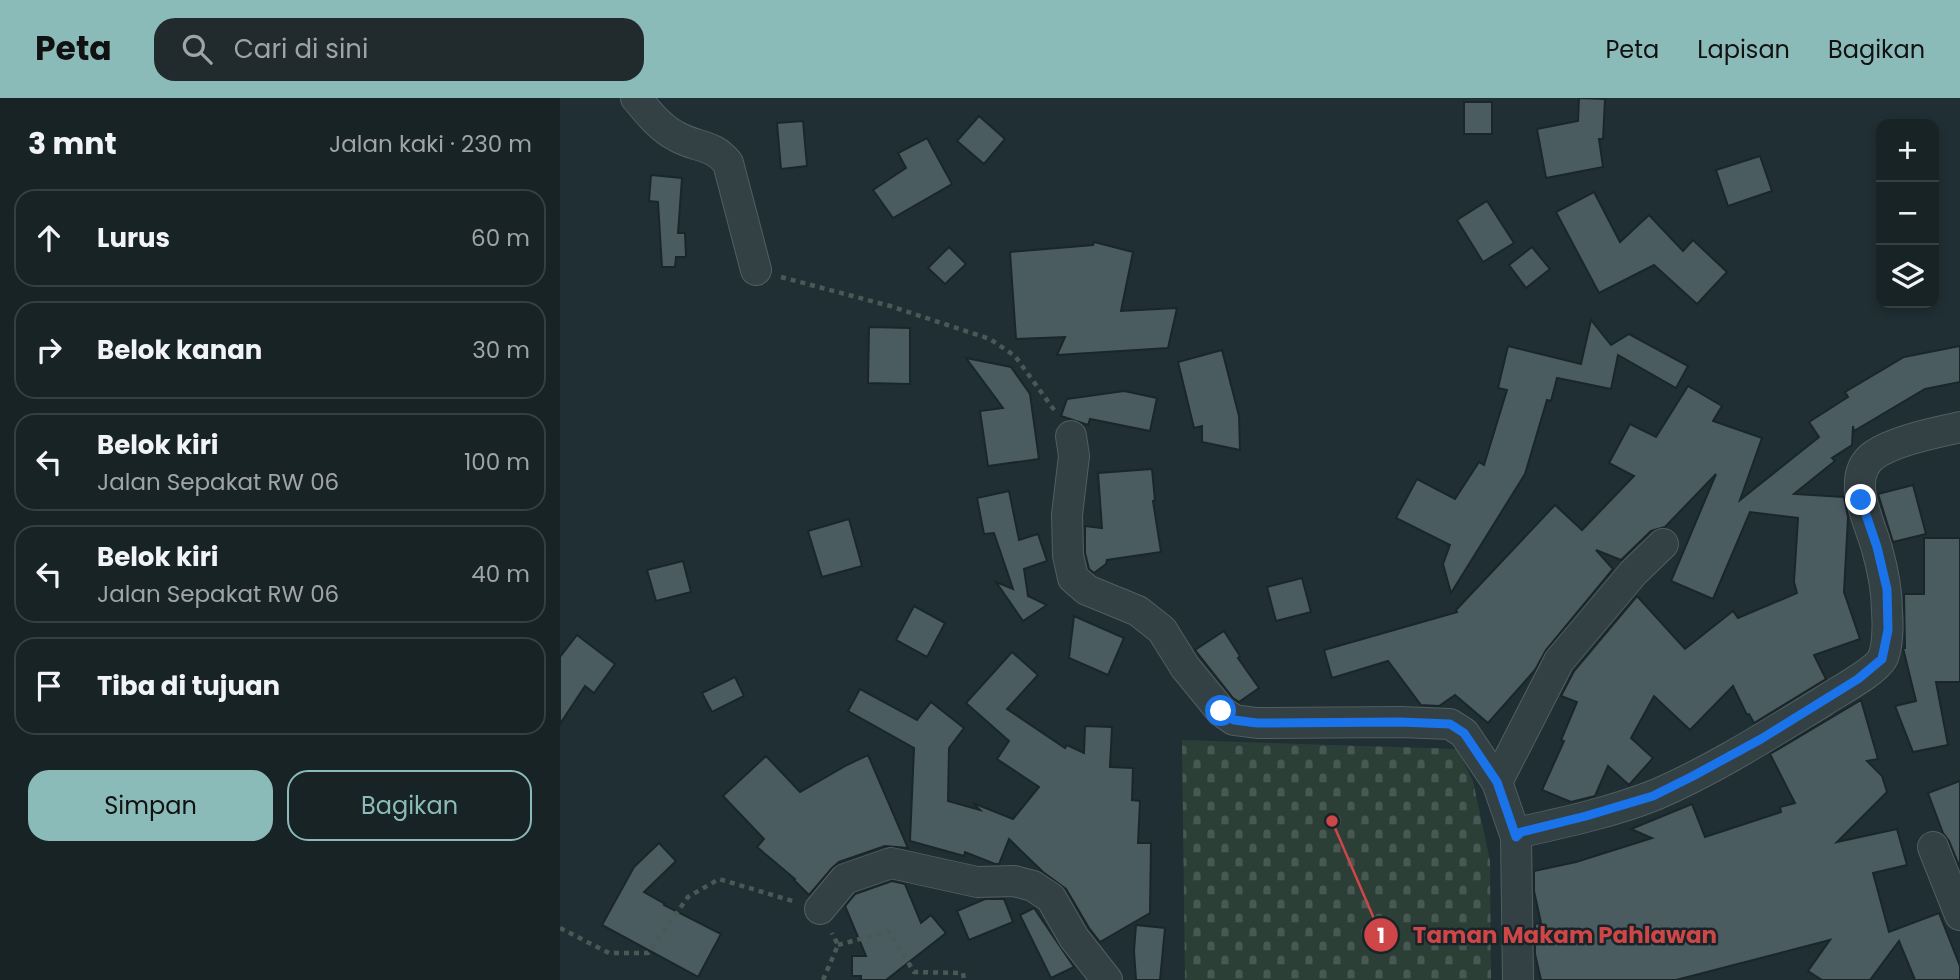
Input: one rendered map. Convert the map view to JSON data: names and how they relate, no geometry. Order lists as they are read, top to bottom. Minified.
{"places":["Taman Makam Pahlawan"],"page":{"header":"Peta","search":"Cari di sini","nav":["Peta","Lapisan","Bagikan"],"heading":["3 mnt","Jalan kaki · 230 m"],"map_buttons":["+","−"],"list":[["Lurus","60 m"],["Belok kanan","30 m"],["Belok kiri","Jalan Sepakat RW 06","100 m"],["Belok kiri","Jalan Sepakat RW 06","40 m"],"Tiba di tujuan"],"buttons":["Simpan","Bagikan"]}}
